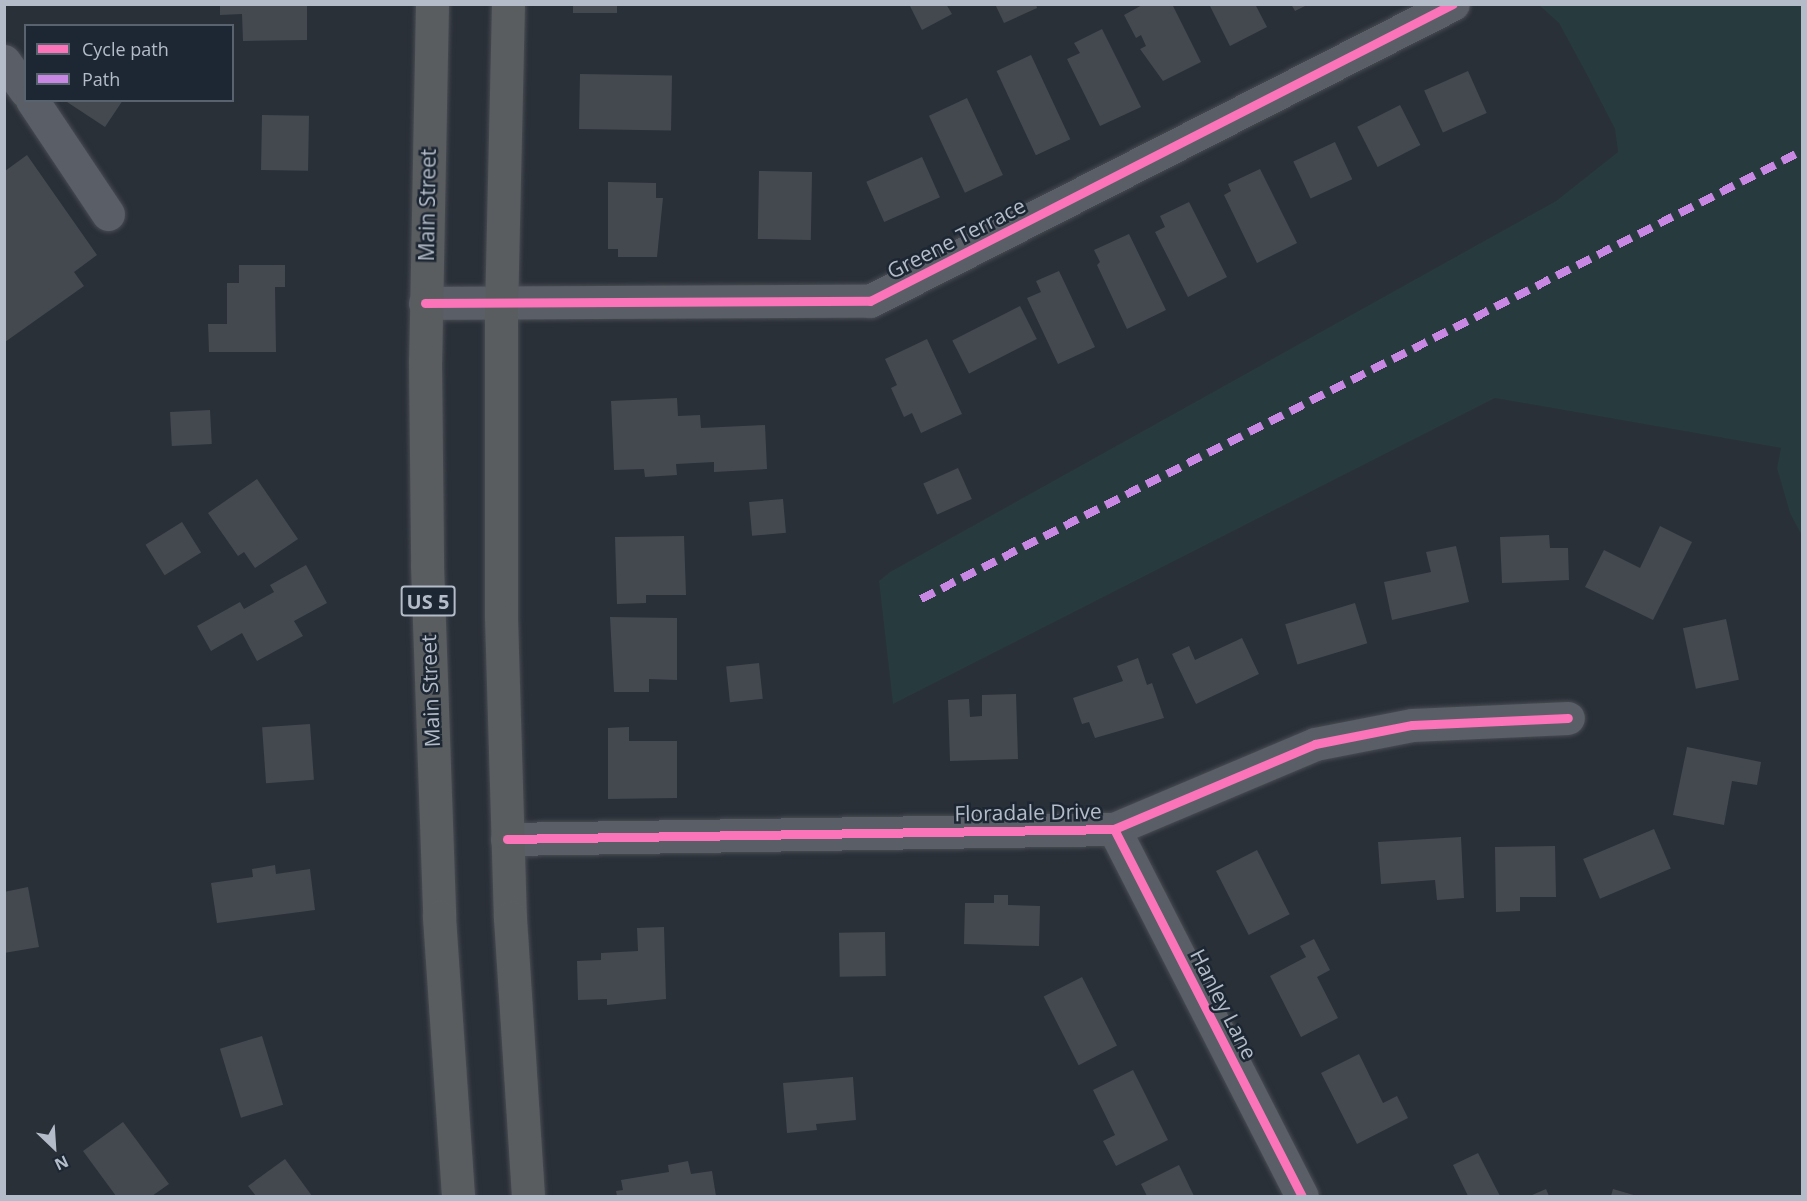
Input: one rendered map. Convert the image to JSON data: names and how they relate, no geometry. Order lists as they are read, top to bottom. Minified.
{"streets":{"highway":["Main Street","US 5"],"street":["Greene Terrace","Floradale Drive","Hanley Lane"]},"crossings":[["Main Street","Greene Terrace"],["Floradale Drive","Hanley Lane"]],"legend":["Cycle path","Path"],"north":"bottom right"}
